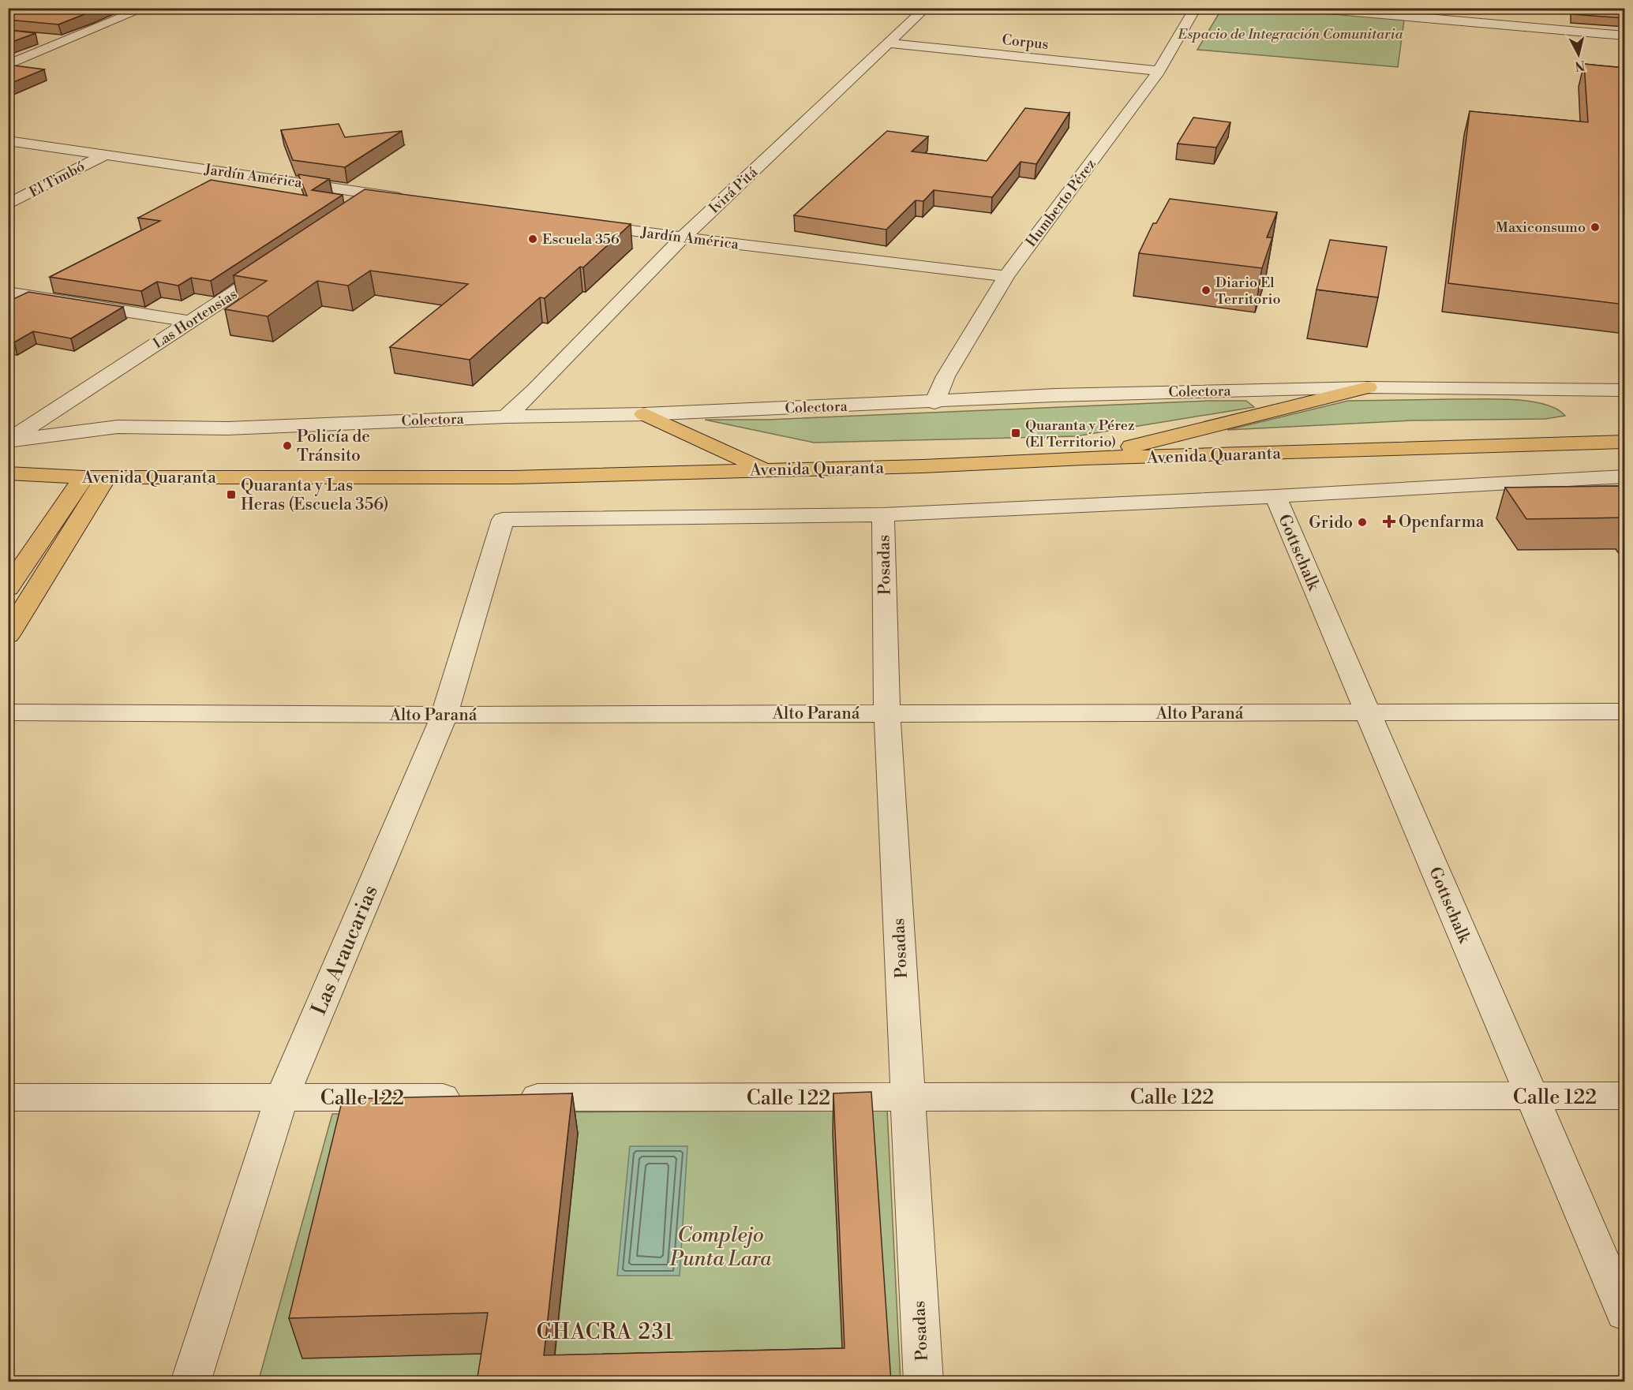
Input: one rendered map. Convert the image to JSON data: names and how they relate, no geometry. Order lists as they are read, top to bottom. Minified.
{"streets":{"main road":["Avenida Quaranta"],"street":["Corpus","Jardín América","El Timbó","Ivirá Pitá","Humberto Pérez","Las Hortensias","Colectora","Gottschalk","Posadas","Alto Paraná","Las Araucarias","Calle 122"]},"crossings":[["Corpus","Ivirá Pitá"],["Corpus","Humberto Pérez"],["Jardín América","El Timbó"],["Jardín América","Ivirá Pitá"],["Jardín América","Humberto Pérez"],["Ivirá Pitá","Colectora"],["Humberto Pérez","Colectora"],["Las Hortensias","Colectora"],["Gottschalk","Alto Paraná"],["Gottschalk","Calle 122"],["Posadas","Alto Paraná"],["Posadas","Las Araucarias"],["Posadas","Calle 122"],["Alto Paraná","Las Araucarias"],["Las Araucarias","Calle 122"]],"districts":["CHACRA 231"],"parks":["Espacio de Integración Comunitaria","Complejo Punta Lara"],"places":{"other":["Maxiconsumo","Escuela 356","Diario El Territorio","Policía de Tránsito","Grido"],"transit":["Quaranta y Pérez (El Territorio)","Quaranta y Las Heras (Escuela 356)"],"health":["Openfarma"]},"north":"bottom"}
